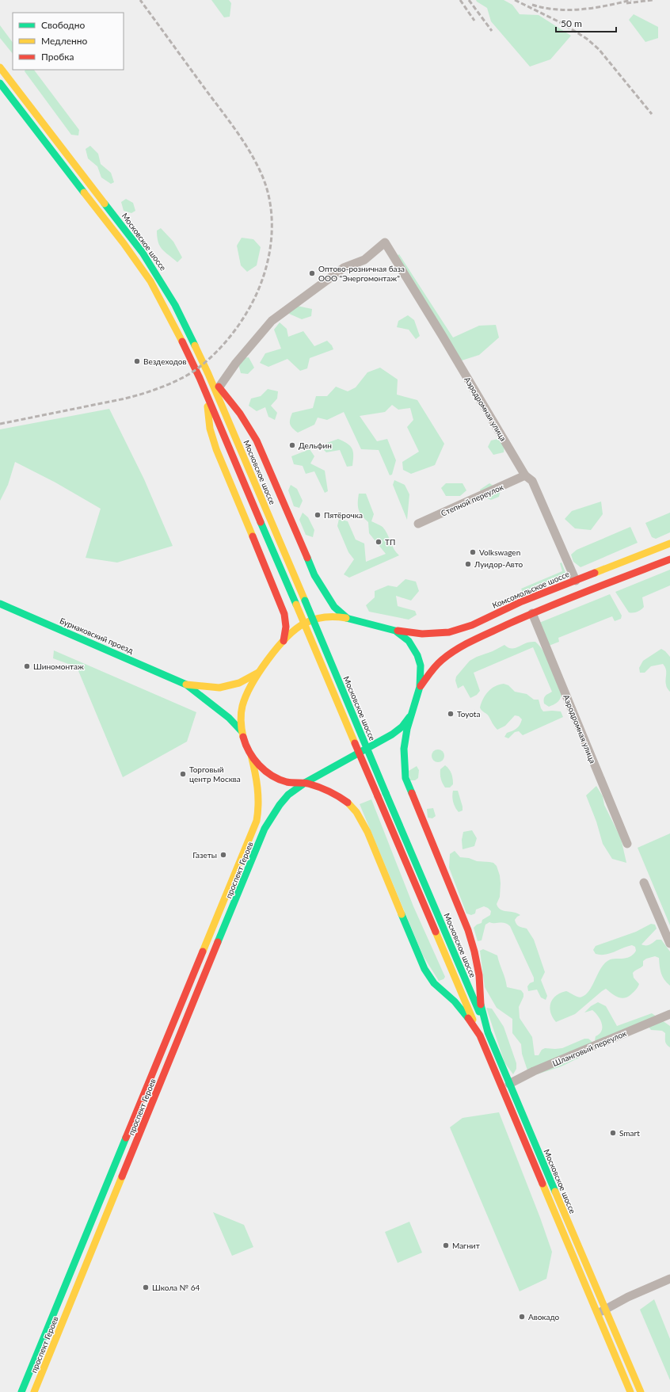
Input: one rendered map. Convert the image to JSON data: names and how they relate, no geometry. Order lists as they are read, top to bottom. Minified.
{"streets":{"main road":["Московское шоссе","Комсомольское шоссе","Бурнаковский проезд","проспект Героев"],"street":["Аэродромная улица","Степной переулок","Шланговый переулок"]},"crossings":[["Московское шоссе","Шланговый переулок"],["Аэродромная улица","Степной переулок"],["Аэродромная улица","Комсомольское шоссе"]],"places":["Оптово-розничная база ООО \"Энергомонтаж\"","Вездеходов","Дельфин","Пятёрочка","ТП","Volkswagen","Луидор-Авто","Шиномонтаж","Toyota","Торговый центр Москва","Газеты","Smart","Магнит","Школа № 64","Авокадо"],"legend":["Свободно","Медленно","Пробка"],"scale_bar":"50 m"}
